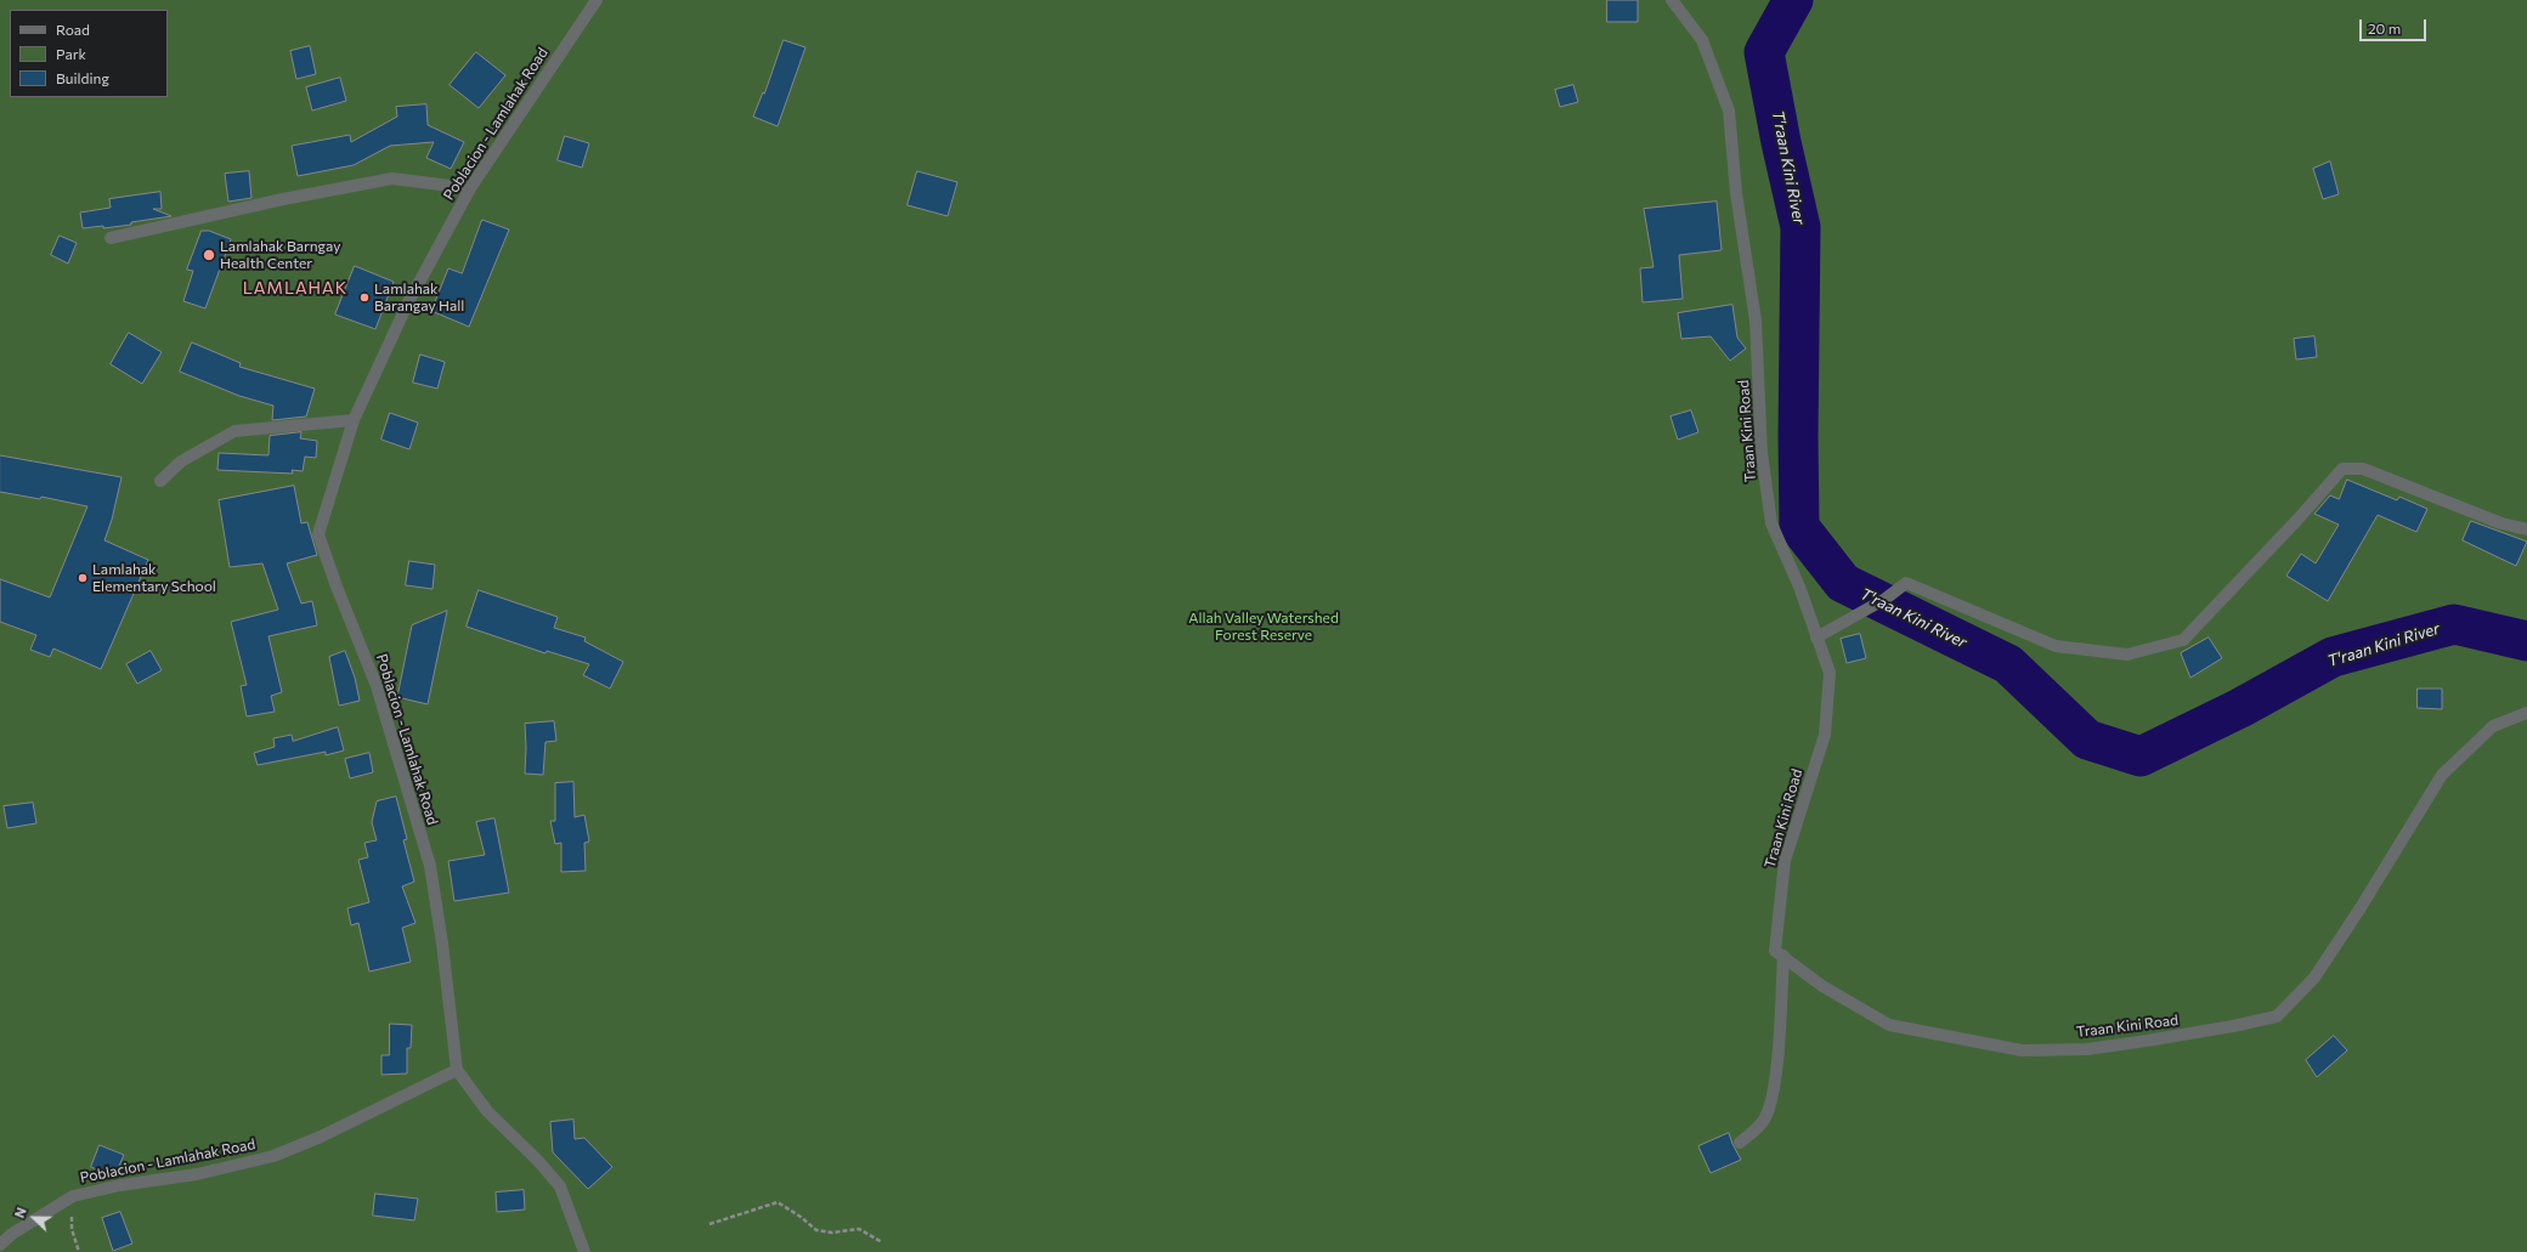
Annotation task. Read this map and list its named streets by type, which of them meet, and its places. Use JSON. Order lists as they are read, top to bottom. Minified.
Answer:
{"streets":{"street":["Poblacion - Lamlahak Road","Traan Kini Road"]},"districts":["LAMLAHAK"],"water":["T'raan Kini River"],"parks":["Allah Valley Watershed Forest Reserve"],"places":["Lamlahak Barngay Health Center","Lamlahak Barangay Hall","Lamlahak Elementary School"],"legend":["Road","Park","Building"],"scale_bar":"20 m","north":"left"}
